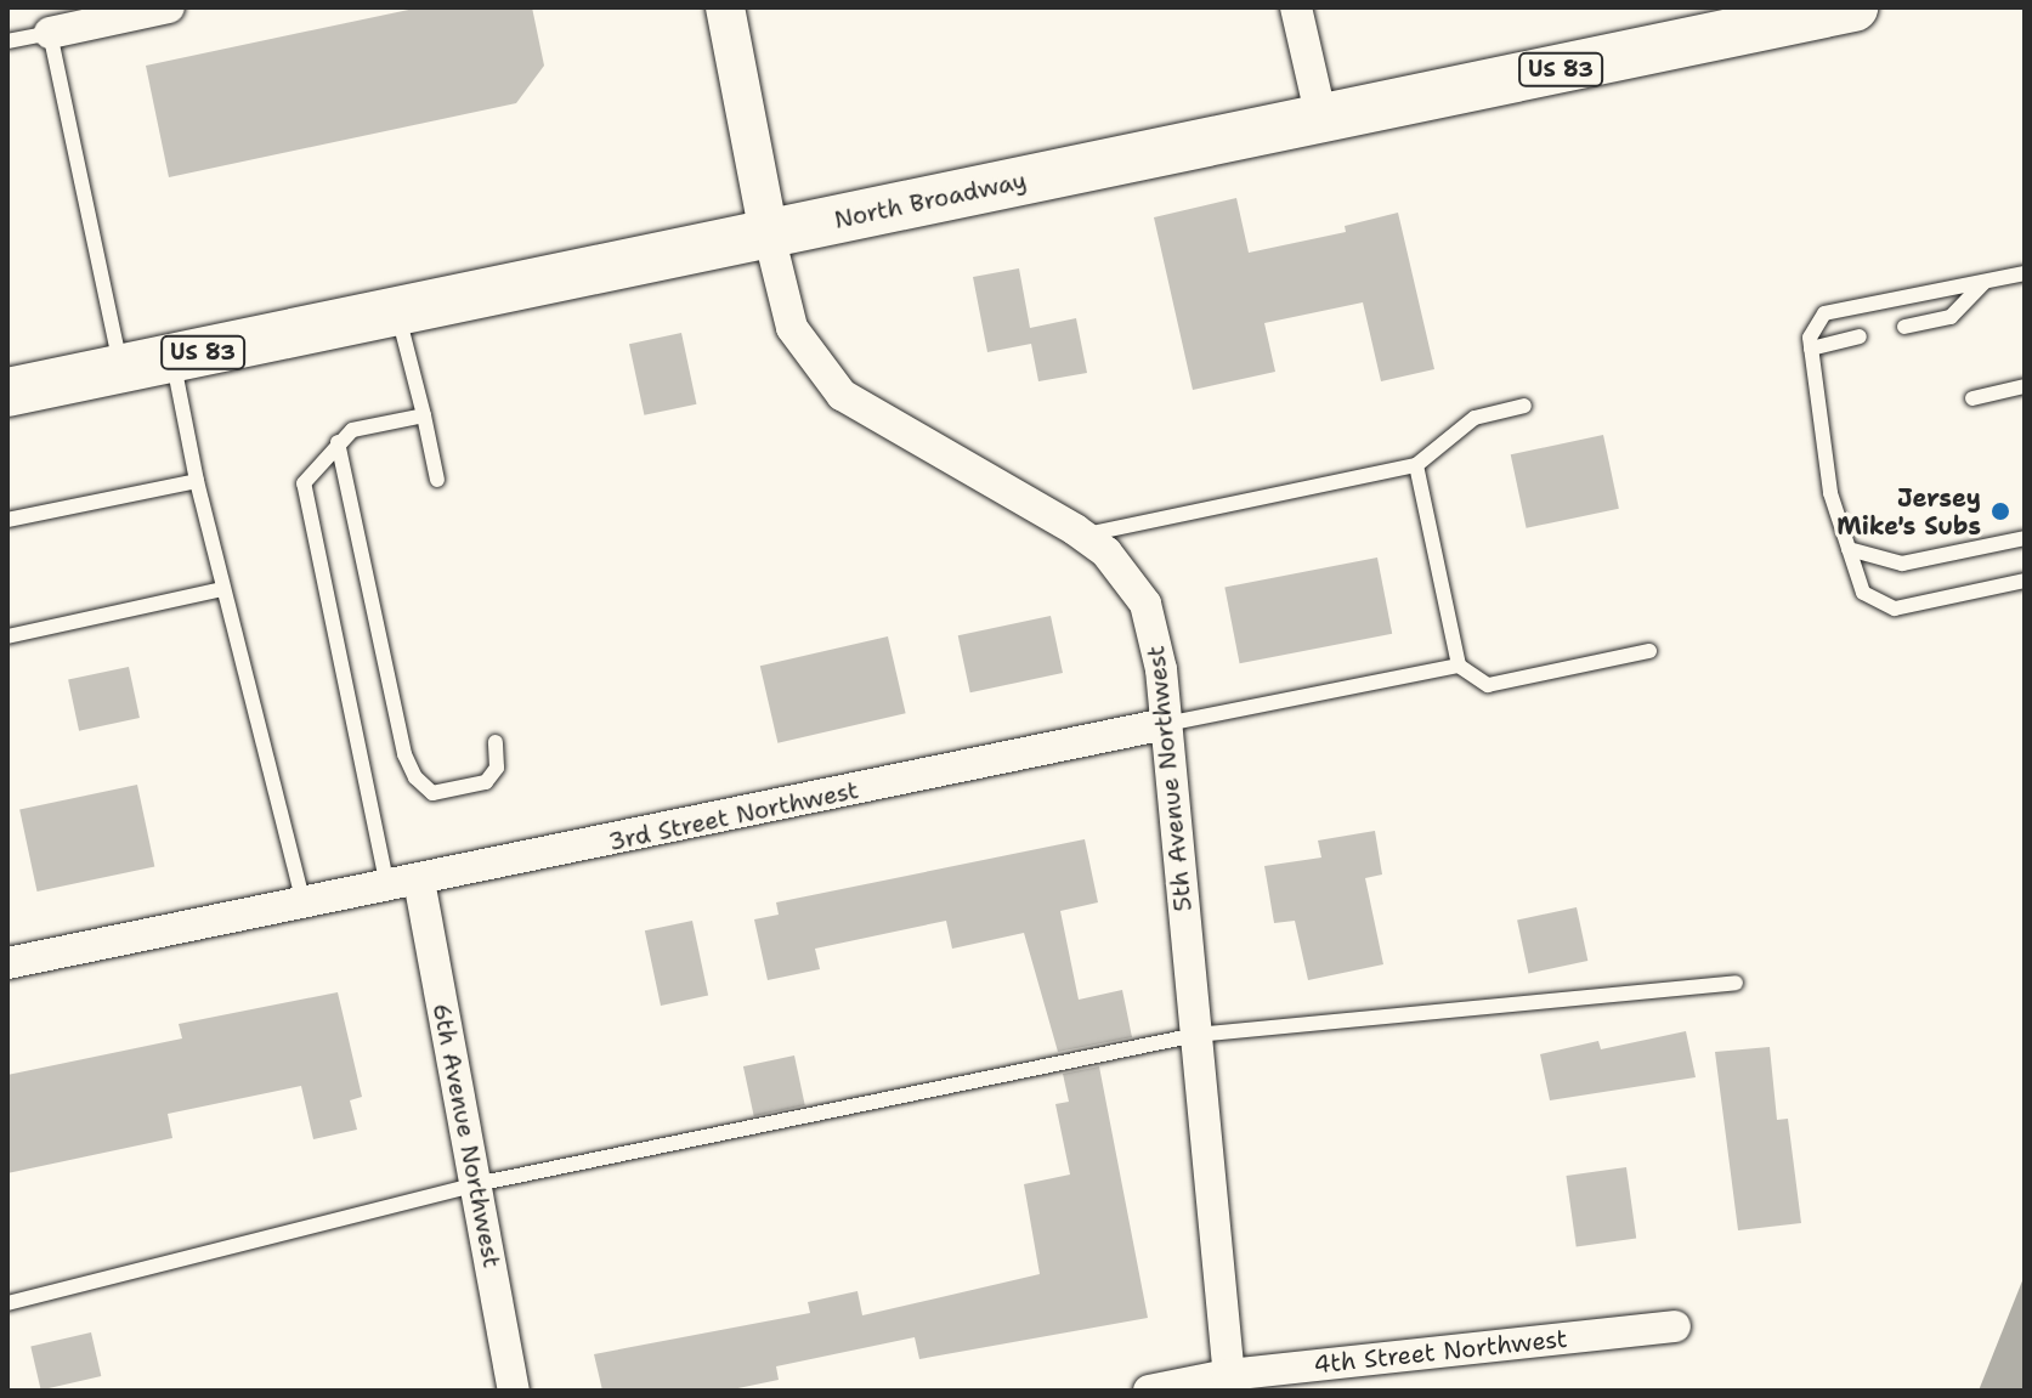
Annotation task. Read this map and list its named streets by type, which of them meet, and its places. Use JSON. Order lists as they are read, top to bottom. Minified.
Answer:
{"streets":{"main road":["US 83","North Broadway"],"street":["5th Avenue Northwest","3rd Street Northwest","6th Avenue Northwest","4th Street Northwest"]},"crossings":[["North Broadway","5th Avenue Northwest"],["5th Avenue Northwest","3rd Street Northwest"],["5th Avenue Northwest","4th Street Northwest"],["3rd Street Northwest","6th Avenue Northwest"]],"places":["Jersey Mike's Subs"]}
